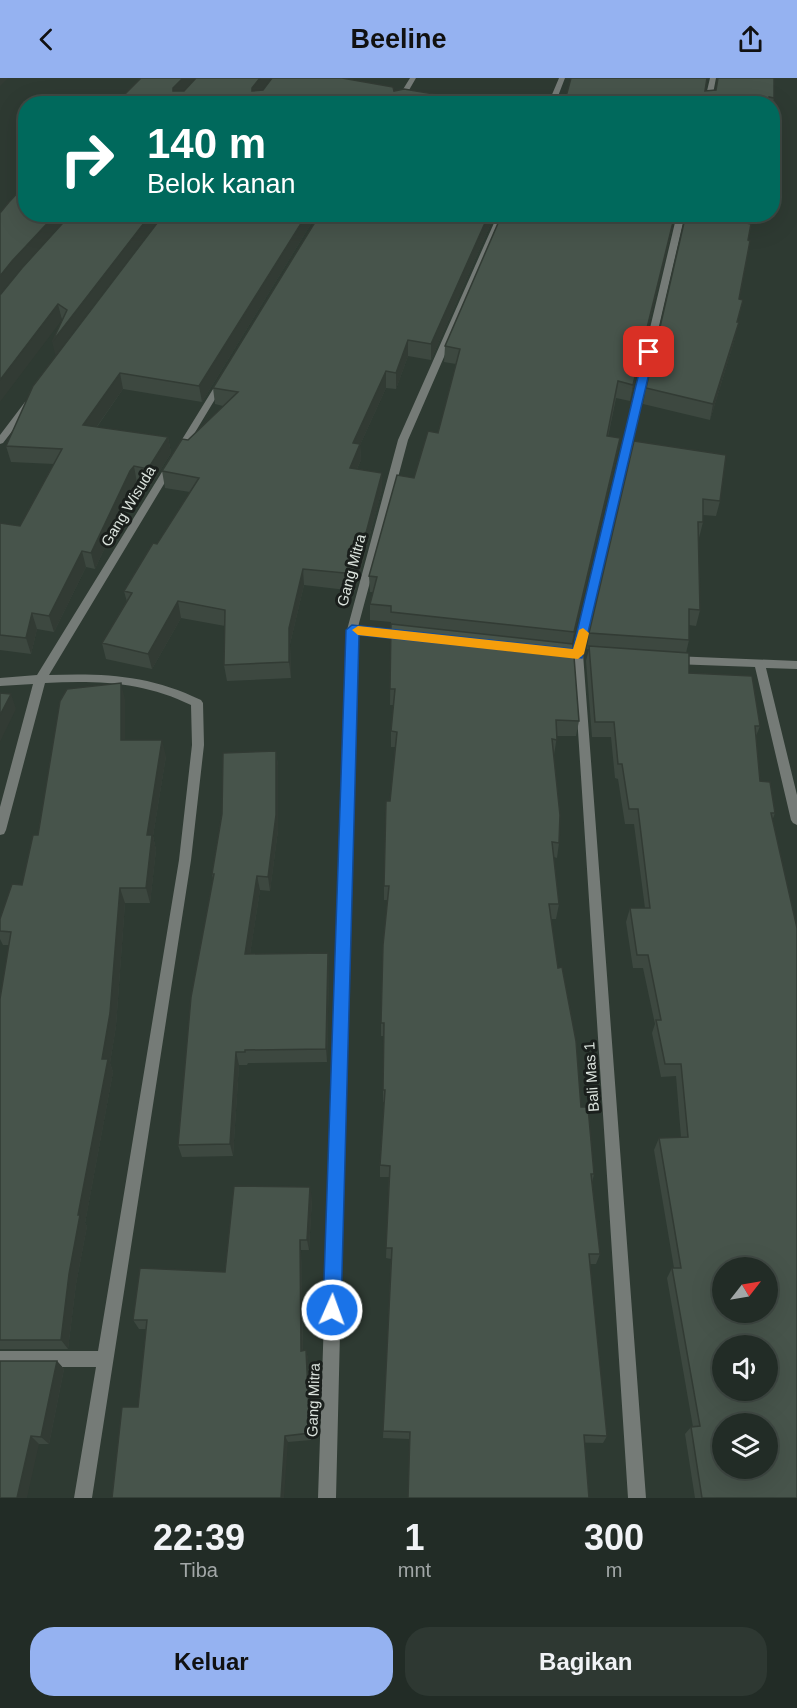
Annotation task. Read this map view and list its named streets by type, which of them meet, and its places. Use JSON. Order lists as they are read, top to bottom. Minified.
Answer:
{"streets":{"street":["Gang Wisuda","Gang Mitra","Bali Mas 1"]},"north":"top right","page":{"header":"Beeline","turn":["140 m","Belok kanan"],"eta":["22:39","Tiba","1","mnt","300","m"],"buttons":["Keluar","Bagikan"]}}
